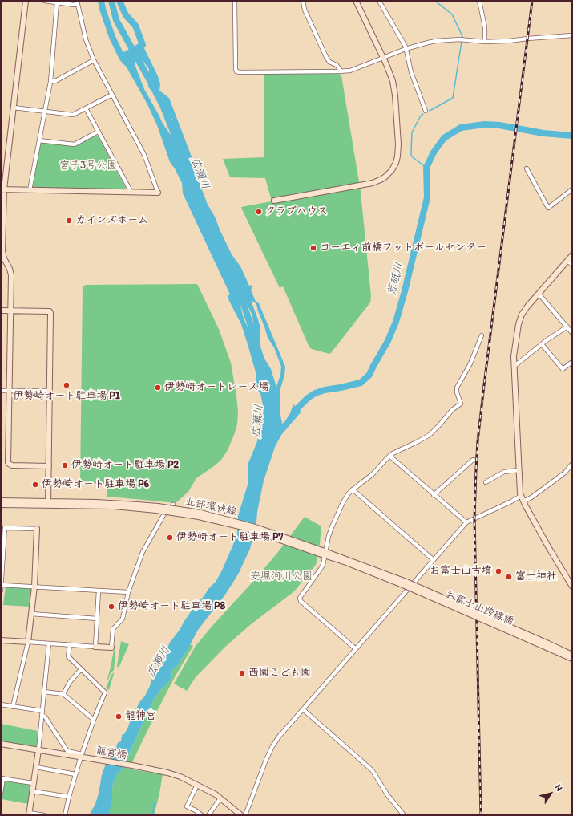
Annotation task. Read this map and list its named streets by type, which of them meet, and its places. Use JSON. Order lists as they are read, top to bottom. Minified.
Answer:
{"streets":{"street":["北部環状線","お富士山跨線橋","龍宮橋"]},"crossings":[["北部環状線","お富士山跨線橋"]],"water":["広瀬川","荒砥川"],"parks":["宮子3号公園","安堀河川公園"],"places":["クラブハウス","カインズホーム","コーエィ前橋フットボールセンター","伊勢崎オート駐車場 P1","伊勢崎オートレース場","伊勢崎オート駐車場 P2","伊勢崎オート駐車場 P6","伊勢崎オート駐車場 P7","お富士山古墳","富士神社","伊勢崎オート駐車場 P8","西園こども園","龍神宮"],"north":"top right"}
